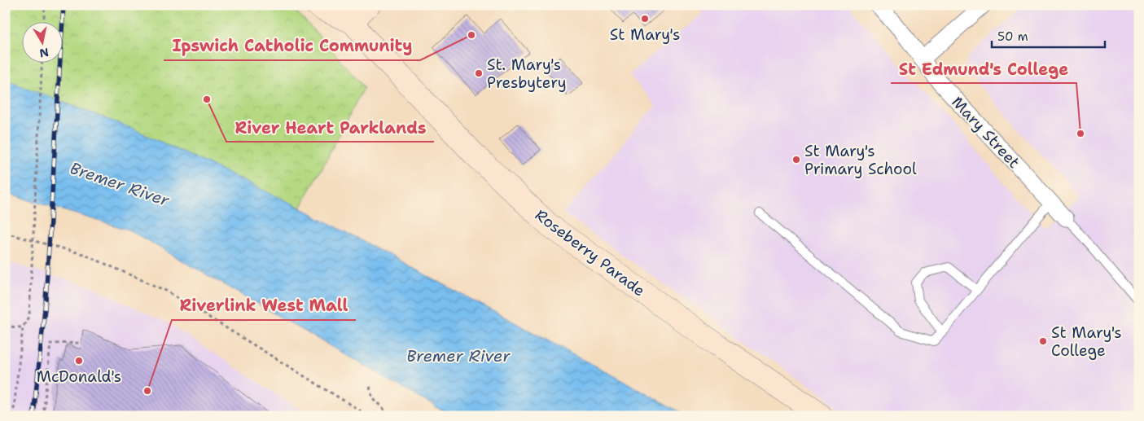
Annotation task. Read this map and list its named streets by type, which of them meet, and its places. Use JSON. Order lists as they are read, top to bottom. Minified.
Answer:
{"streets":{"street":["Mary Street","Roseberry Parade"]},"water":["Bremer River"],"places":["St Mary's","Ipswich Catholic Community","St. Mary's Presbytery","River Heart Parklands","St Edmund's College","St Mary's Primary School","St Mary's College","McDonald's","Riverlink West Mall"],"scale_bar":"50 m","north":"bottom"}
